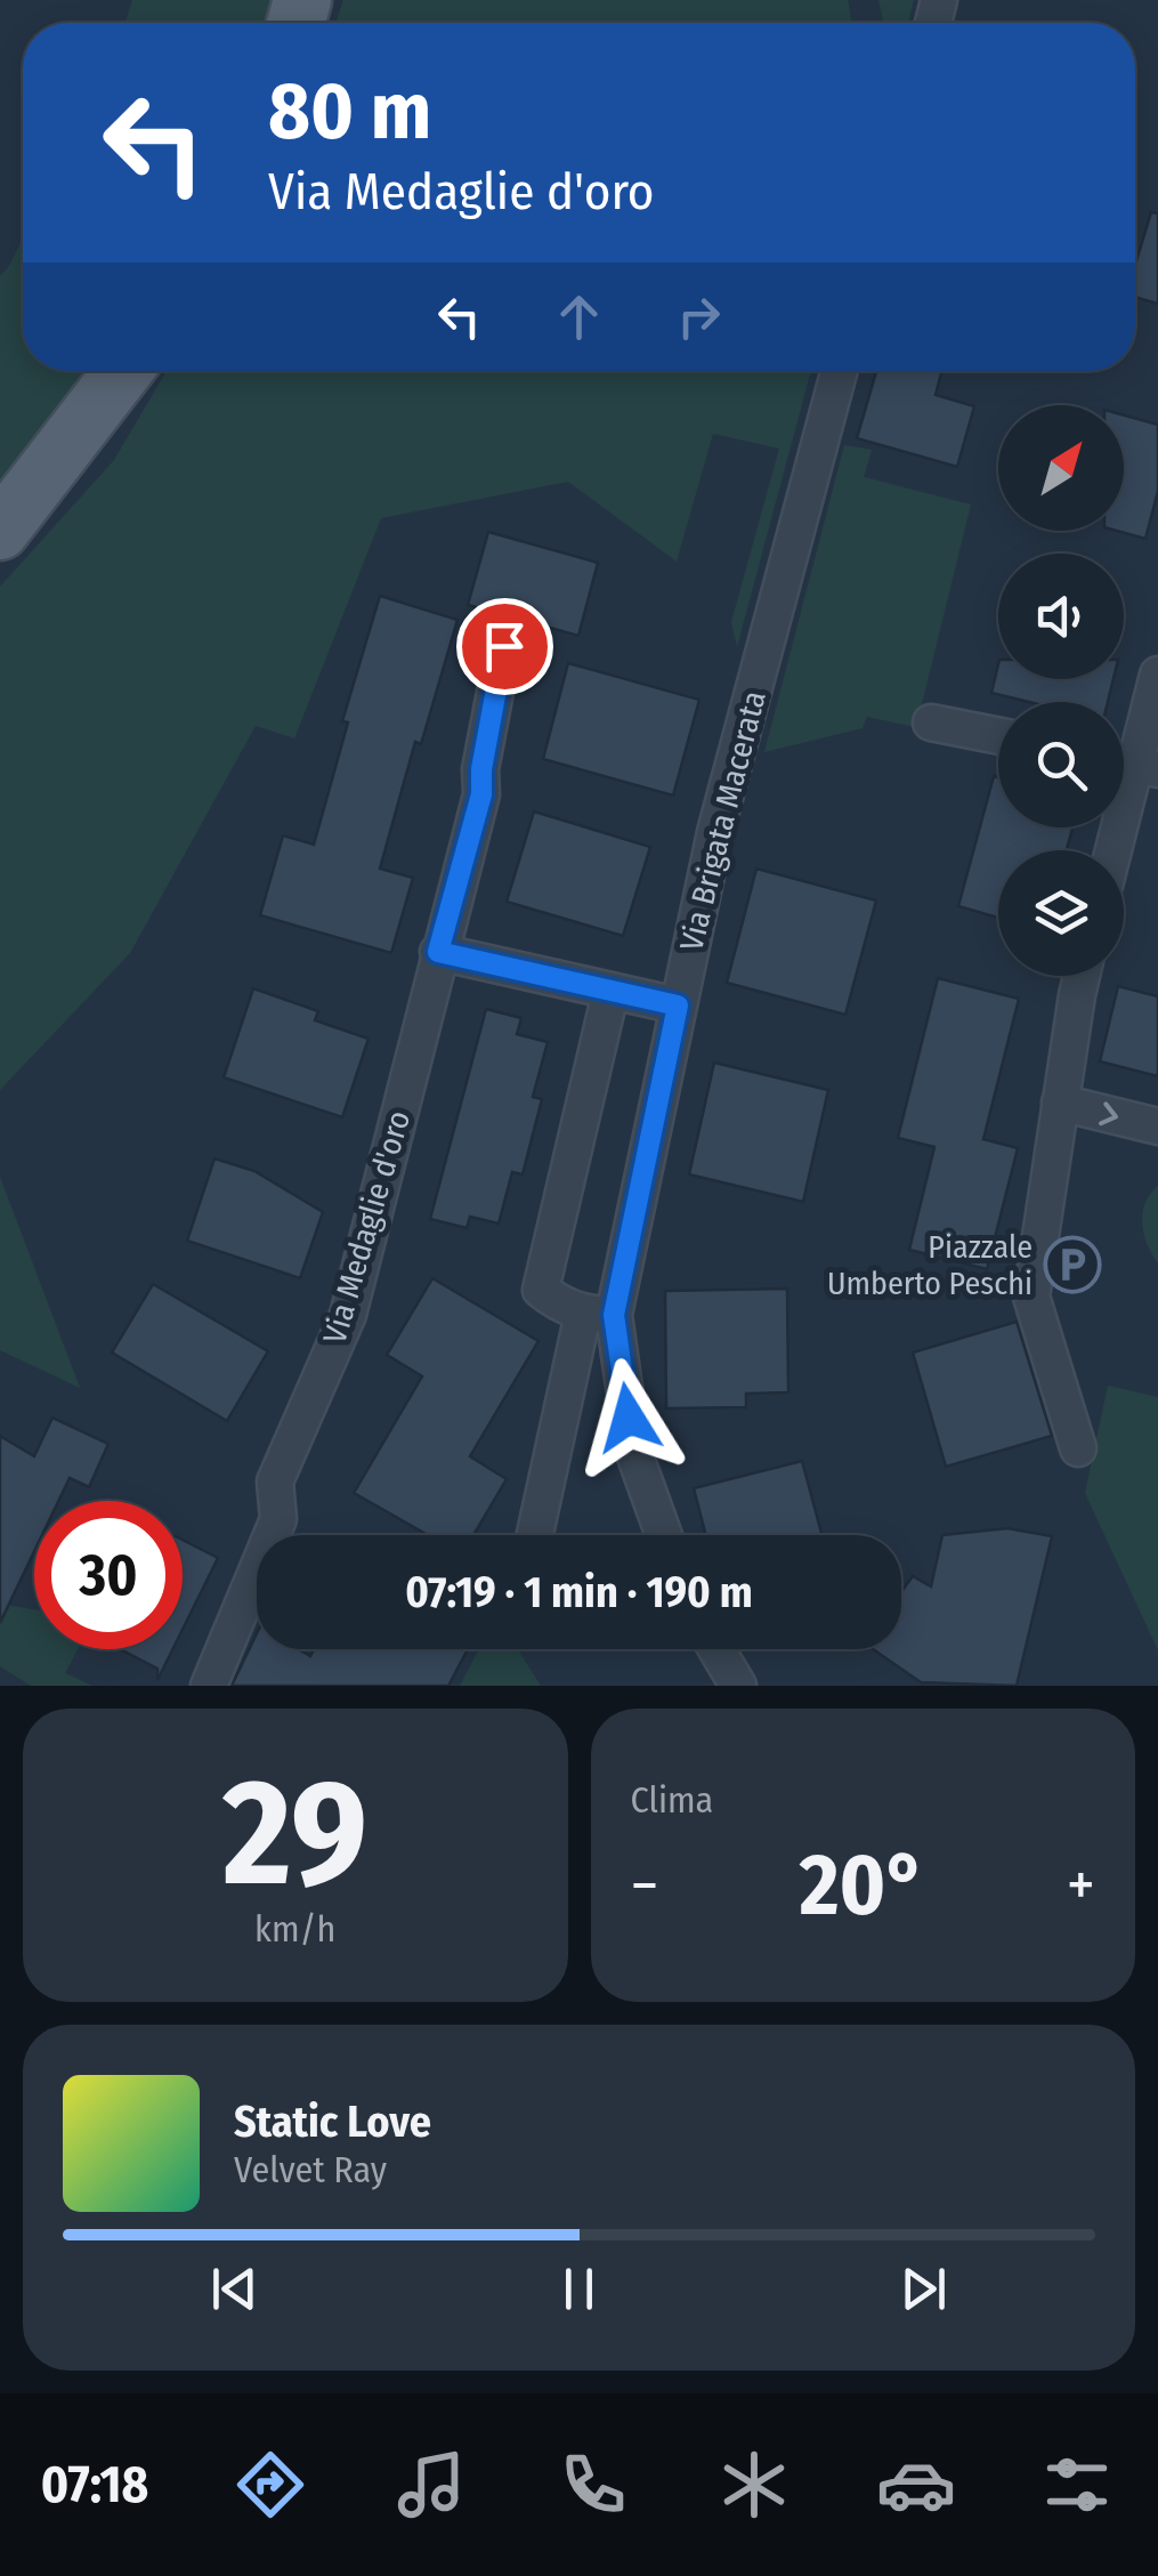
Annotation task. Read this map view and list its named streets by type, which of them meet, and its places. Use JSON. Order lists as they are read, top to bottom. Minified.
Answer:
{"streets":{"street":["Via Brigata Macerata","Via Medaglie d'oro"]},"places":{"parking":["Piazzale Umberto Peschi"]},"north":"top right","page":{"turn":["80 m","Via Medaglie d'oro"],"limit":"30","trip":"07:19 · 1 min · 190 m","tile":[["29","km/h"],"Clima"],"heat":["−","20°","+"],"song":["Static Love","Velvet Ray"],"tabs":"07:18"}}
